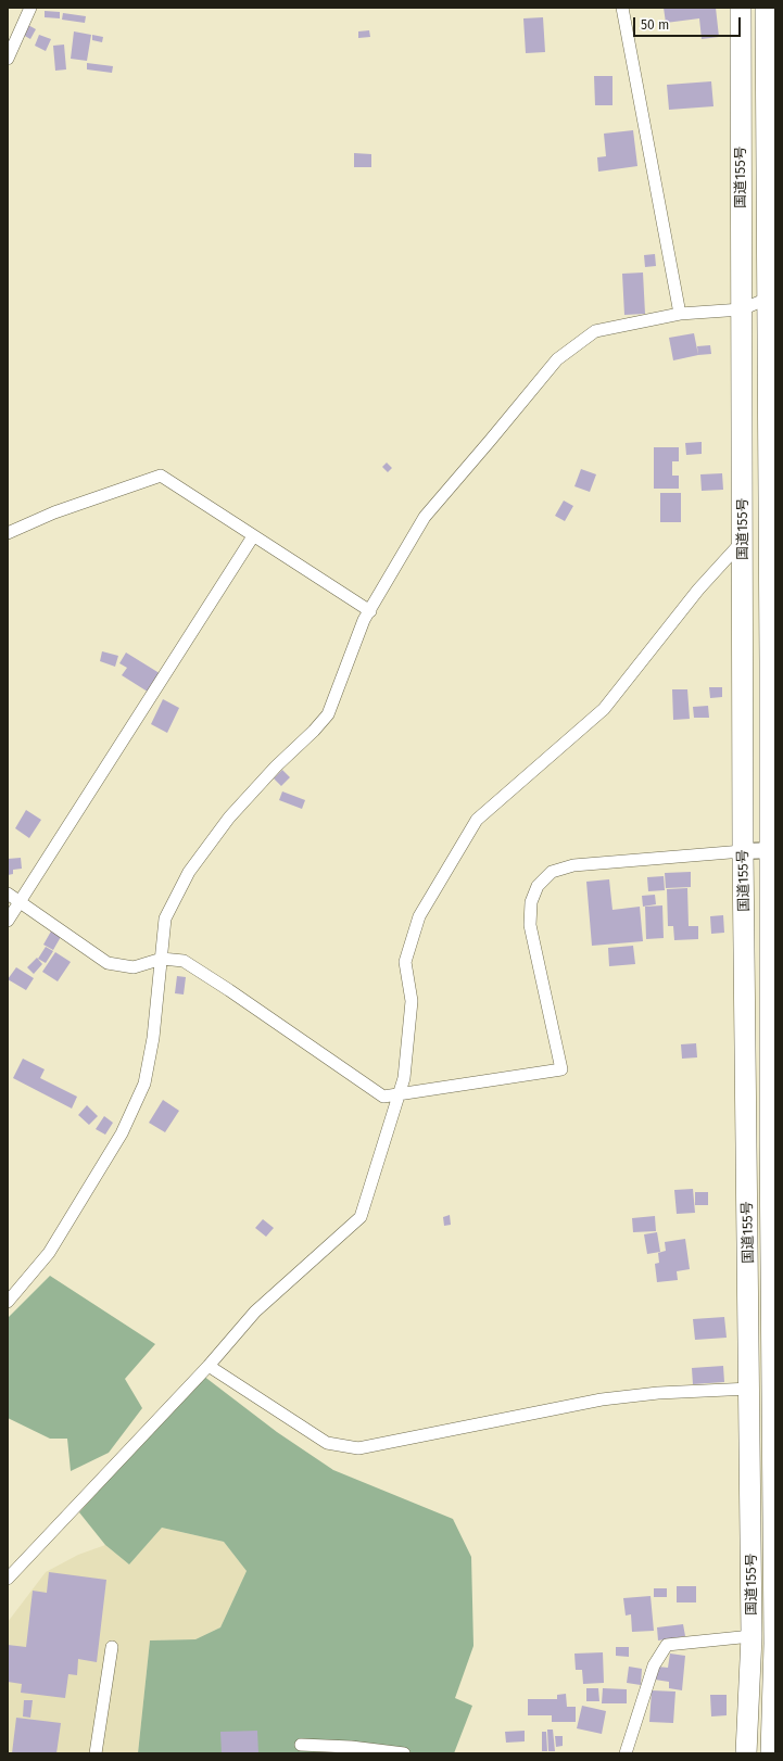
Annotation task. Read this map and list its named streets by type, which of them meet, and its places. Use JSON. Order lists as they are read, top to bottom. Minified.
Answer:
{"streets":{"highway":["国道155号"]},"scale_bar":"50 m"}
